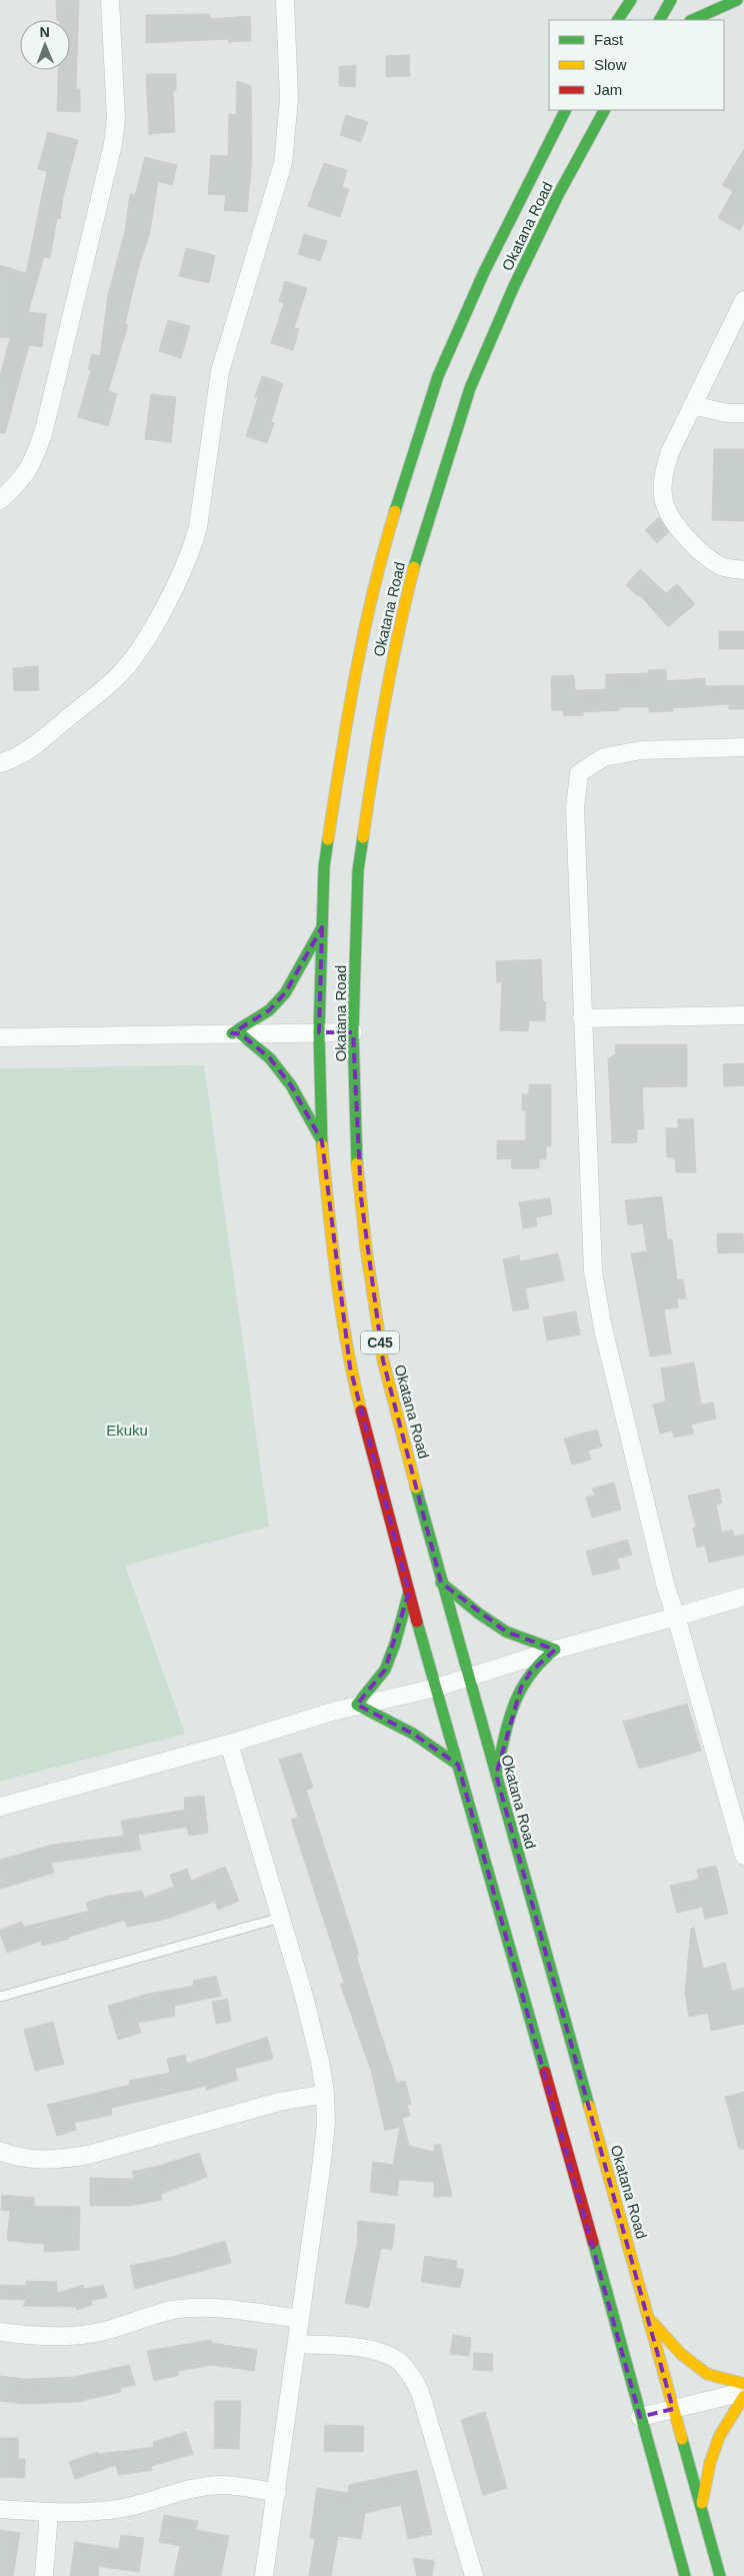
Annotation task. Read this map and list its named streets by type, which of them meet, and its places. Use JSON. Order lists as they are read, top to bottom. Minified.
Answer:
{"streets":{"main road":["Okatana Road","C45"]},"parks":["Ekuku"],"legend":["Fast","Slow","Jam"],"north":"top"}
